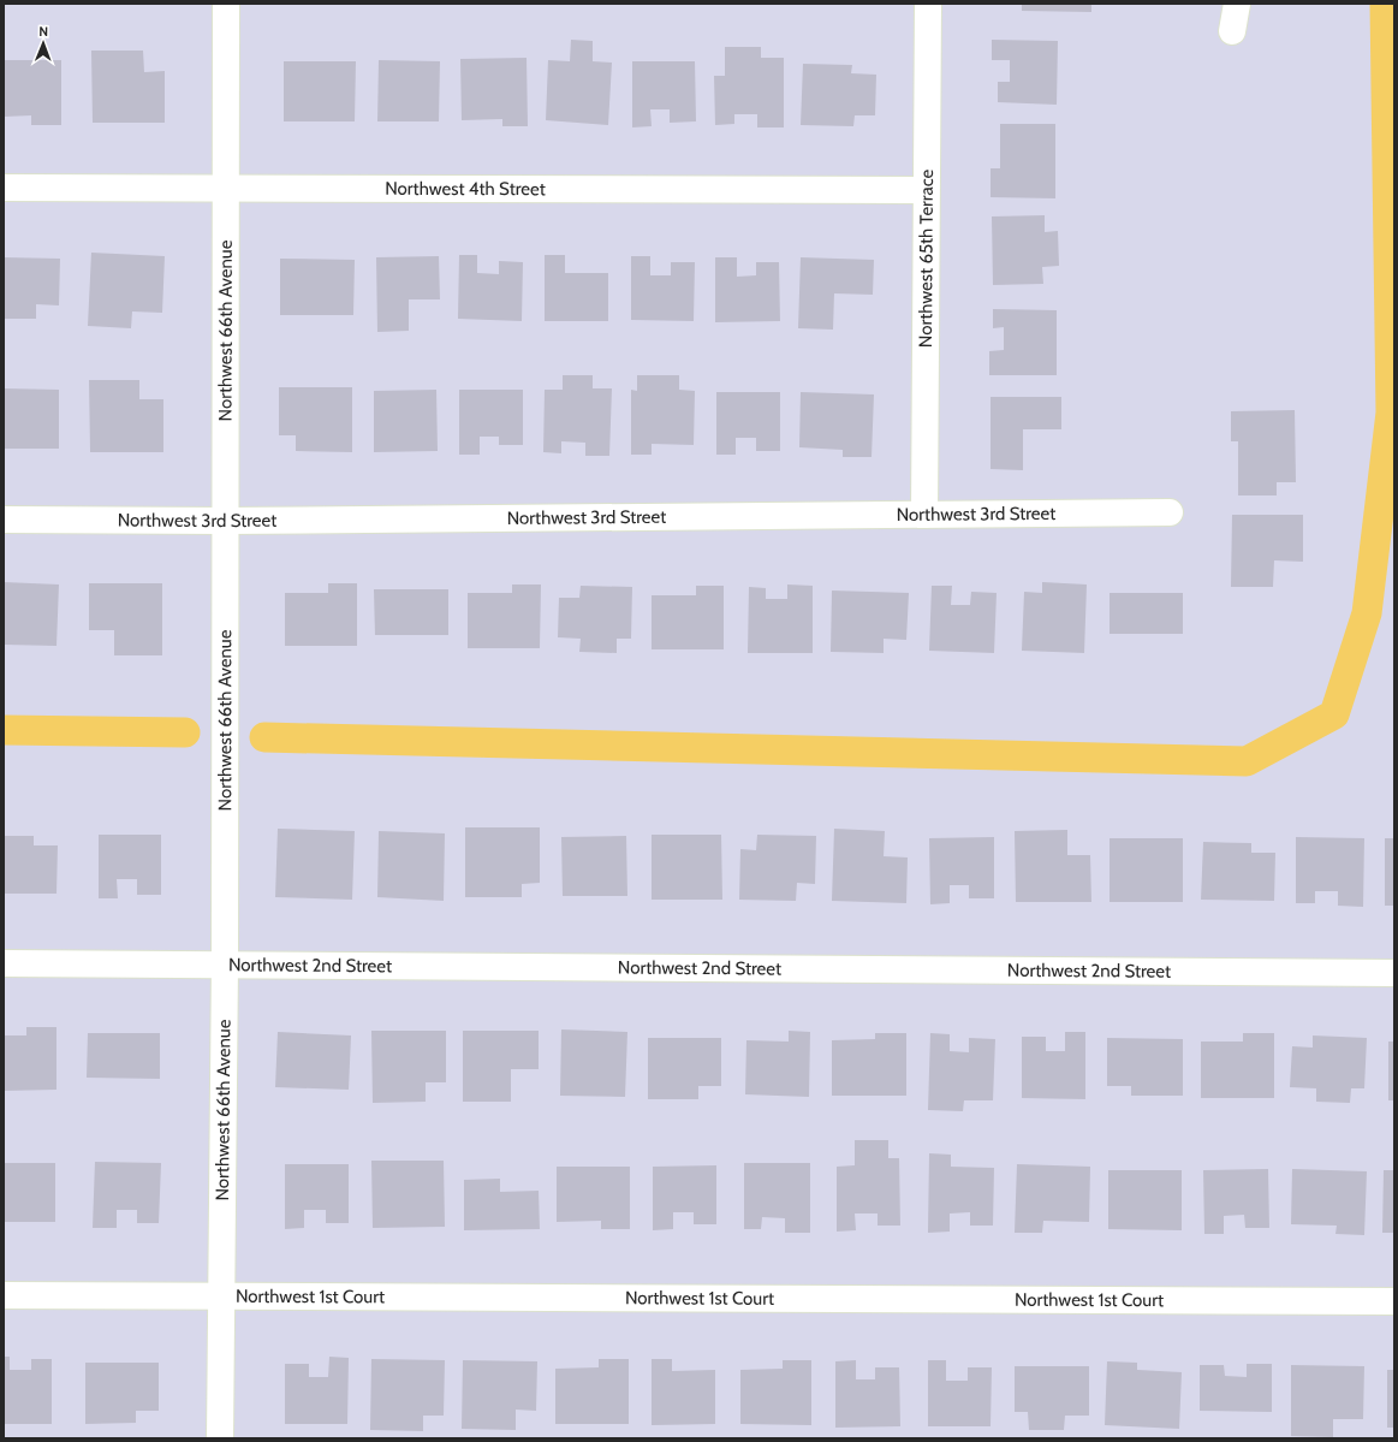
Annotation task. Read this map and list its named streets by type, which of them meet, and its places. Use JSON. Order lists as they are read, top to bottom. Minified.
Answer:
{"streets":{"street":["Northwest 4th Street","Northwest 65th Terrace","Northwest 66th Avenue","Northwest 3rd Street","Northwest 2nd Street","Northwest 1st Court"]},"crossings":[["Northwest 4th Street","Northwest 65th Terrace"],["Northwest 4th Street","Northwest 66th Avenue"],["Northwest 65th Terrace","Northwest 3rd Street"],["Northwest 66th Avenue","Northwest 3rd Street"],["Northwest 66th Avenue","Northwest 2nd Street"],["Northwest 66th Avenue","Northwest 1st Court"]],"north":"top"}
